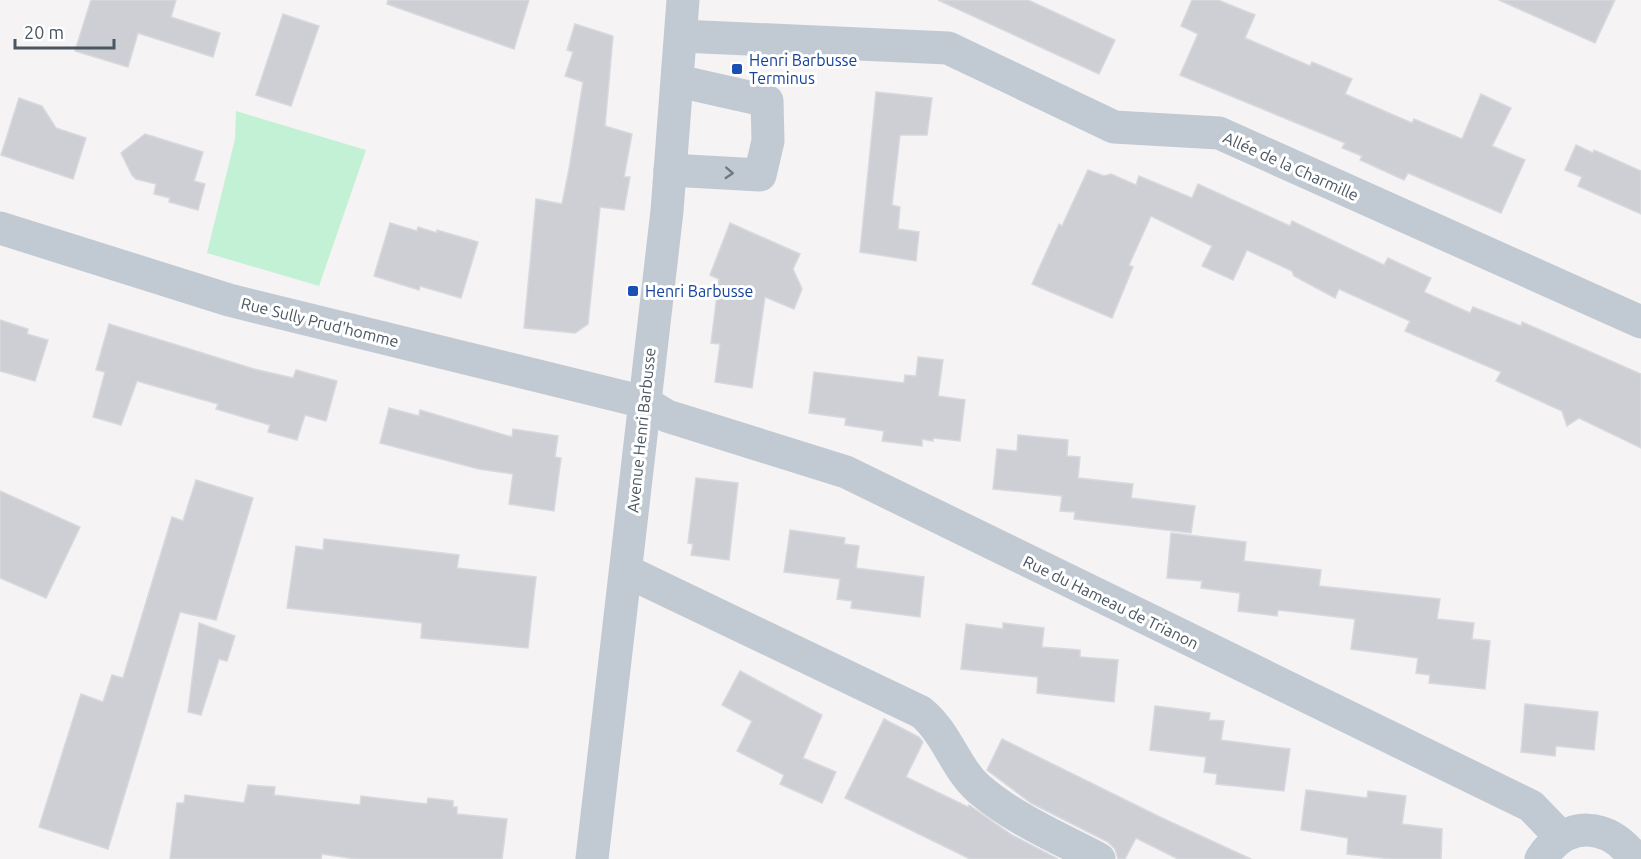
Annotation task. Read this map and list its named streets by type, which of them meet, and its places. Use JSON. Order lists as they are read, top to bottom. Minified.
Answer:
{"streets":{"street":["Allée de la Charmille","Rue Sully Prud'homme","Avenue Henri Barbusse","Rue du Hameau de Trianon"]},"crossings":[["Allée de la Charmille","Avenue Henri Barbusse"],["Rue Sully Prud'homme","Avenue Henri Barbusse"],["Rue Sully Prud'homme","Rue du Hameau de Trianon"],["Avenue Henri Barbusse","Rue du Hameau de Trianon"]],"places":{"transit":["Henri Barbusse Terminus","Henri Barbusse"]},"scale_bar":"20 m"}
